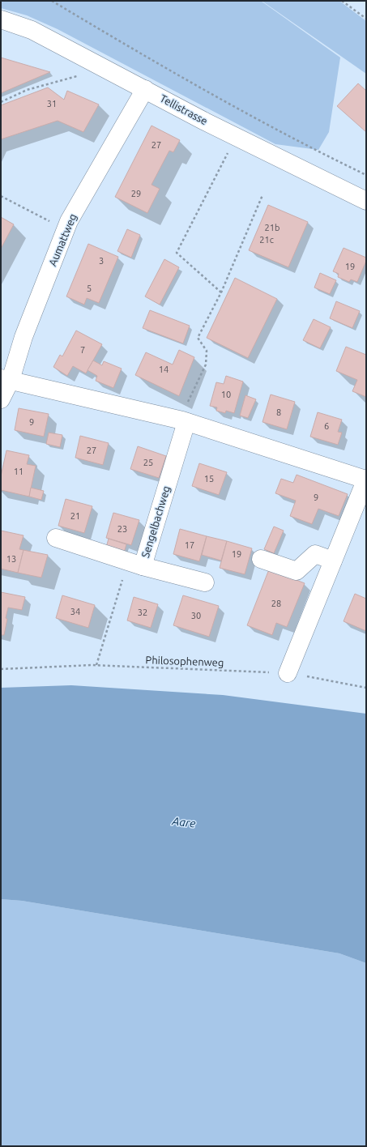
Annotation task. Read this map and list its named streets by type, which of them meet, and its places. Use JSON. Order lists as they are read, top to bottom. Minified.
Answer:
{"streets":{"street":["Tellistrasse","Aumattweg","Sengelbachweg"],"path":["Philosophenweg"]},"crossings":[["Tellistrasse","Aumattweg"],["Sengelbachweg","Philosophenweg"]],"water":["Aare"],"house_numbers":["31","27","29","21b","21c","3","19","5","7","14","10","8","9","6","27","25","11","15","9","21","23","17","19","13","28","34","32","30"]}
